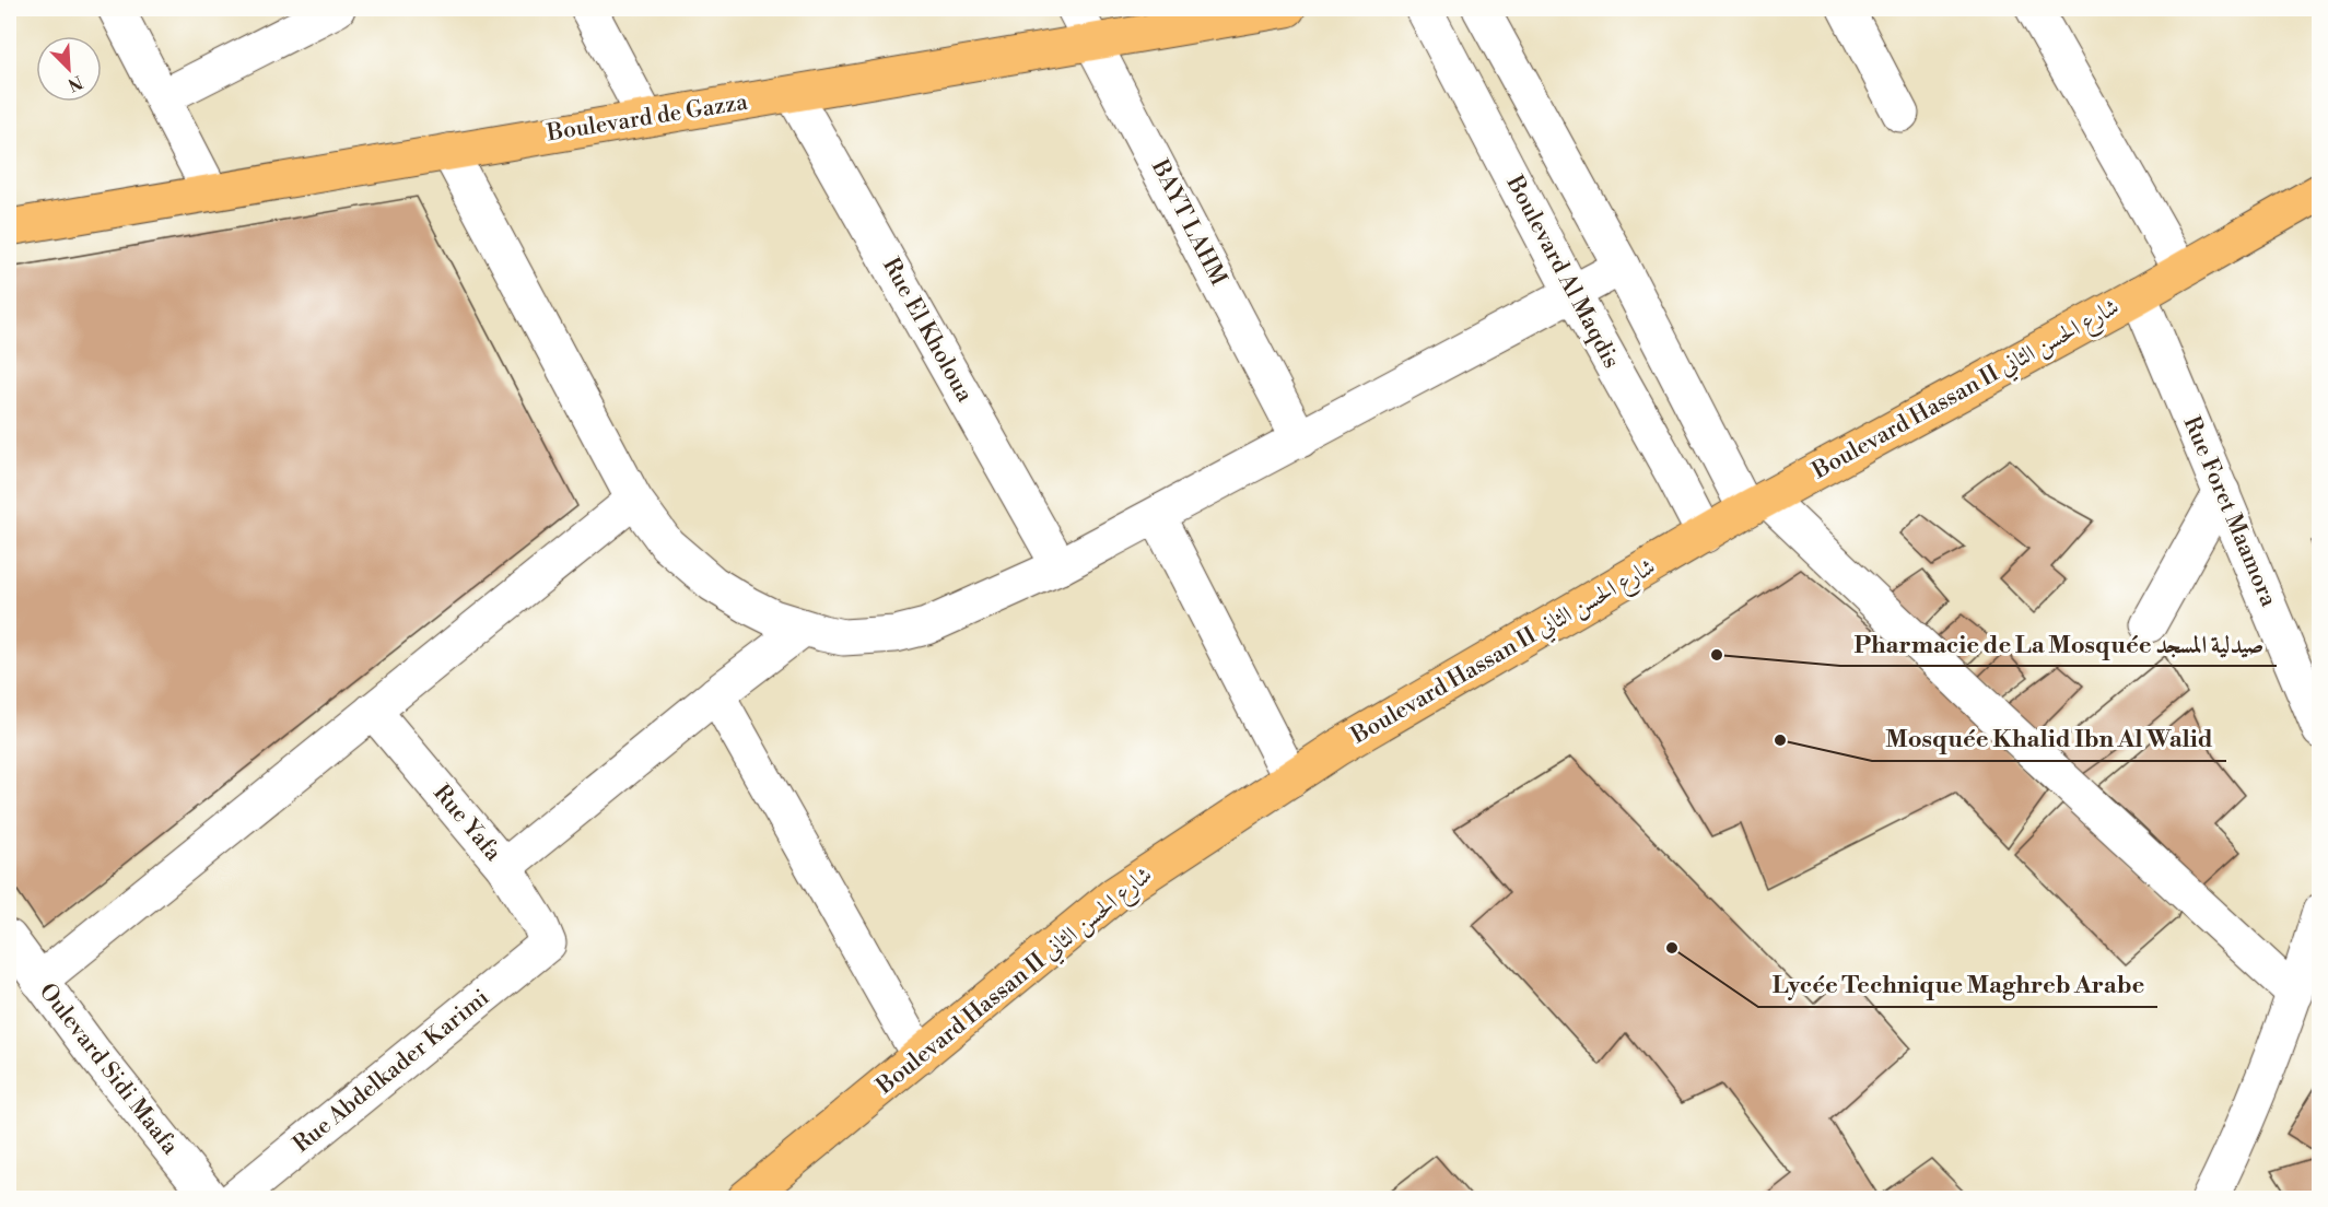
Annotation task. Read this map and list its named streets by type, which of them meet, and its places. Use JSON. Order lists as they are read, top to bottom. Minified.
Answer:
{"streets":{"main road":["Boulevard de Gazza","Boulevard Hassan II شارع الحسن الثاني"],"street":["BAYT LAHM","Boulevard Al Maqdis","Rue El Kholoua","Rue Foret Maamora","Rue Yafa","Oulevard Sidi Maafa","Rue Abdelkader Karimi"]},"crossings":[["Boulevard de Gazza","BAYT LAHM"],["Boulevard de Gazza","Rue El Kholoua"],["Boulevard Al Maqdis","Boulevard Hassan II شارع الحسن الثاني"],["Boulevard Hassan II شارع الحسن الثاني","Rue Foret Maamora"],["Rue Yafa","Rue Abdelkader Karimi"]],"places":["Pharmacie de La Mosquée صيدلية المسجد","Mosquée Khalid Ibn Al Walid","Lycée Technique Maghreb Arabe"],"north":"bottom right"}
